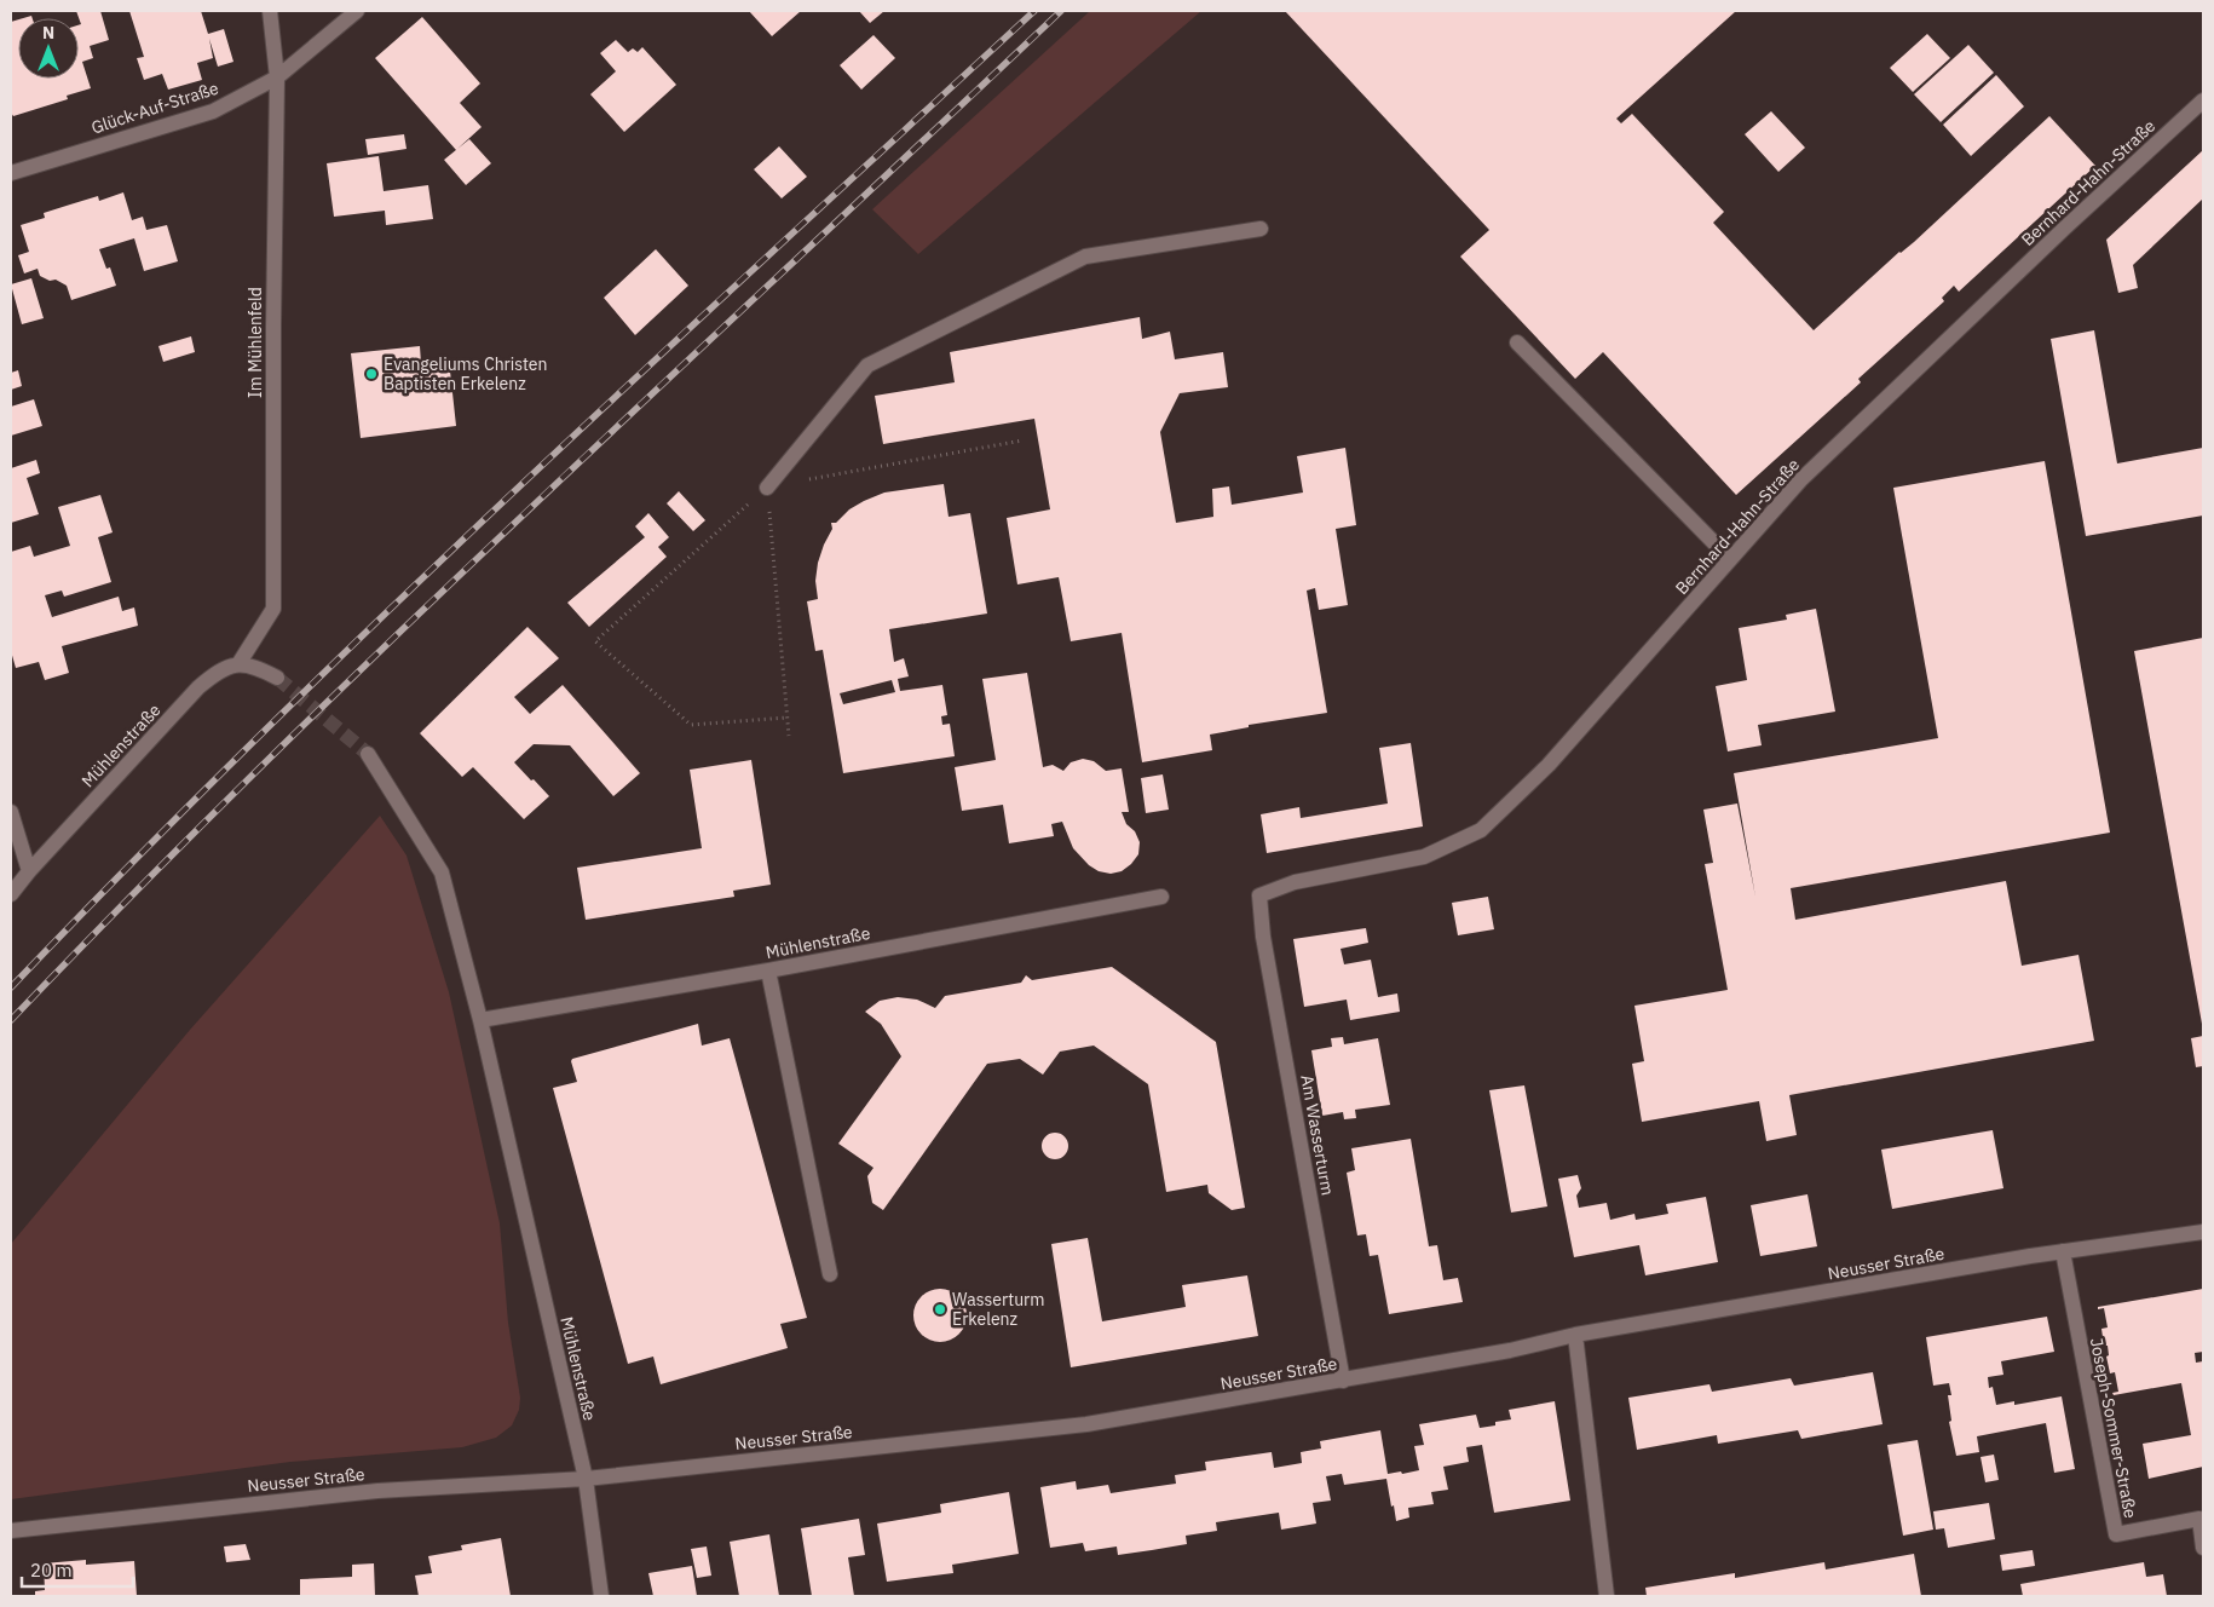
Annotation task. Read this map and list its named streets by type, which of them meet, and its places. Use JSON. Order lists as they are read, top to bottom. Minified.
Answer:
{"streets":{"street":["Glück-Auf-Straße","Bernhard-Hahn-Straße","Im Mühlenfeld","Mühlenstraße","Am Wasserturm","Neusser Straße","Joseph-Sommer-Straße"]},"crossings":[["Glück-Auf-Straße","Im Mühlenfeld"],["Bernhard-Hahn-Straße","Am Wasserturm"],["Im Mühlenfeld","Mühlenstraße"],["Mühlenstraße","Neusser Straße"],["Am Wasserturm","Neusser Straße"],["Neusser Straße","Joseph-Sommer-Straße"]],"places":["Evangeliums Christen Baptisten Erkelenz","Wasserturm Erkelenz"],"scale_bar":"20 m","north":"top"}
